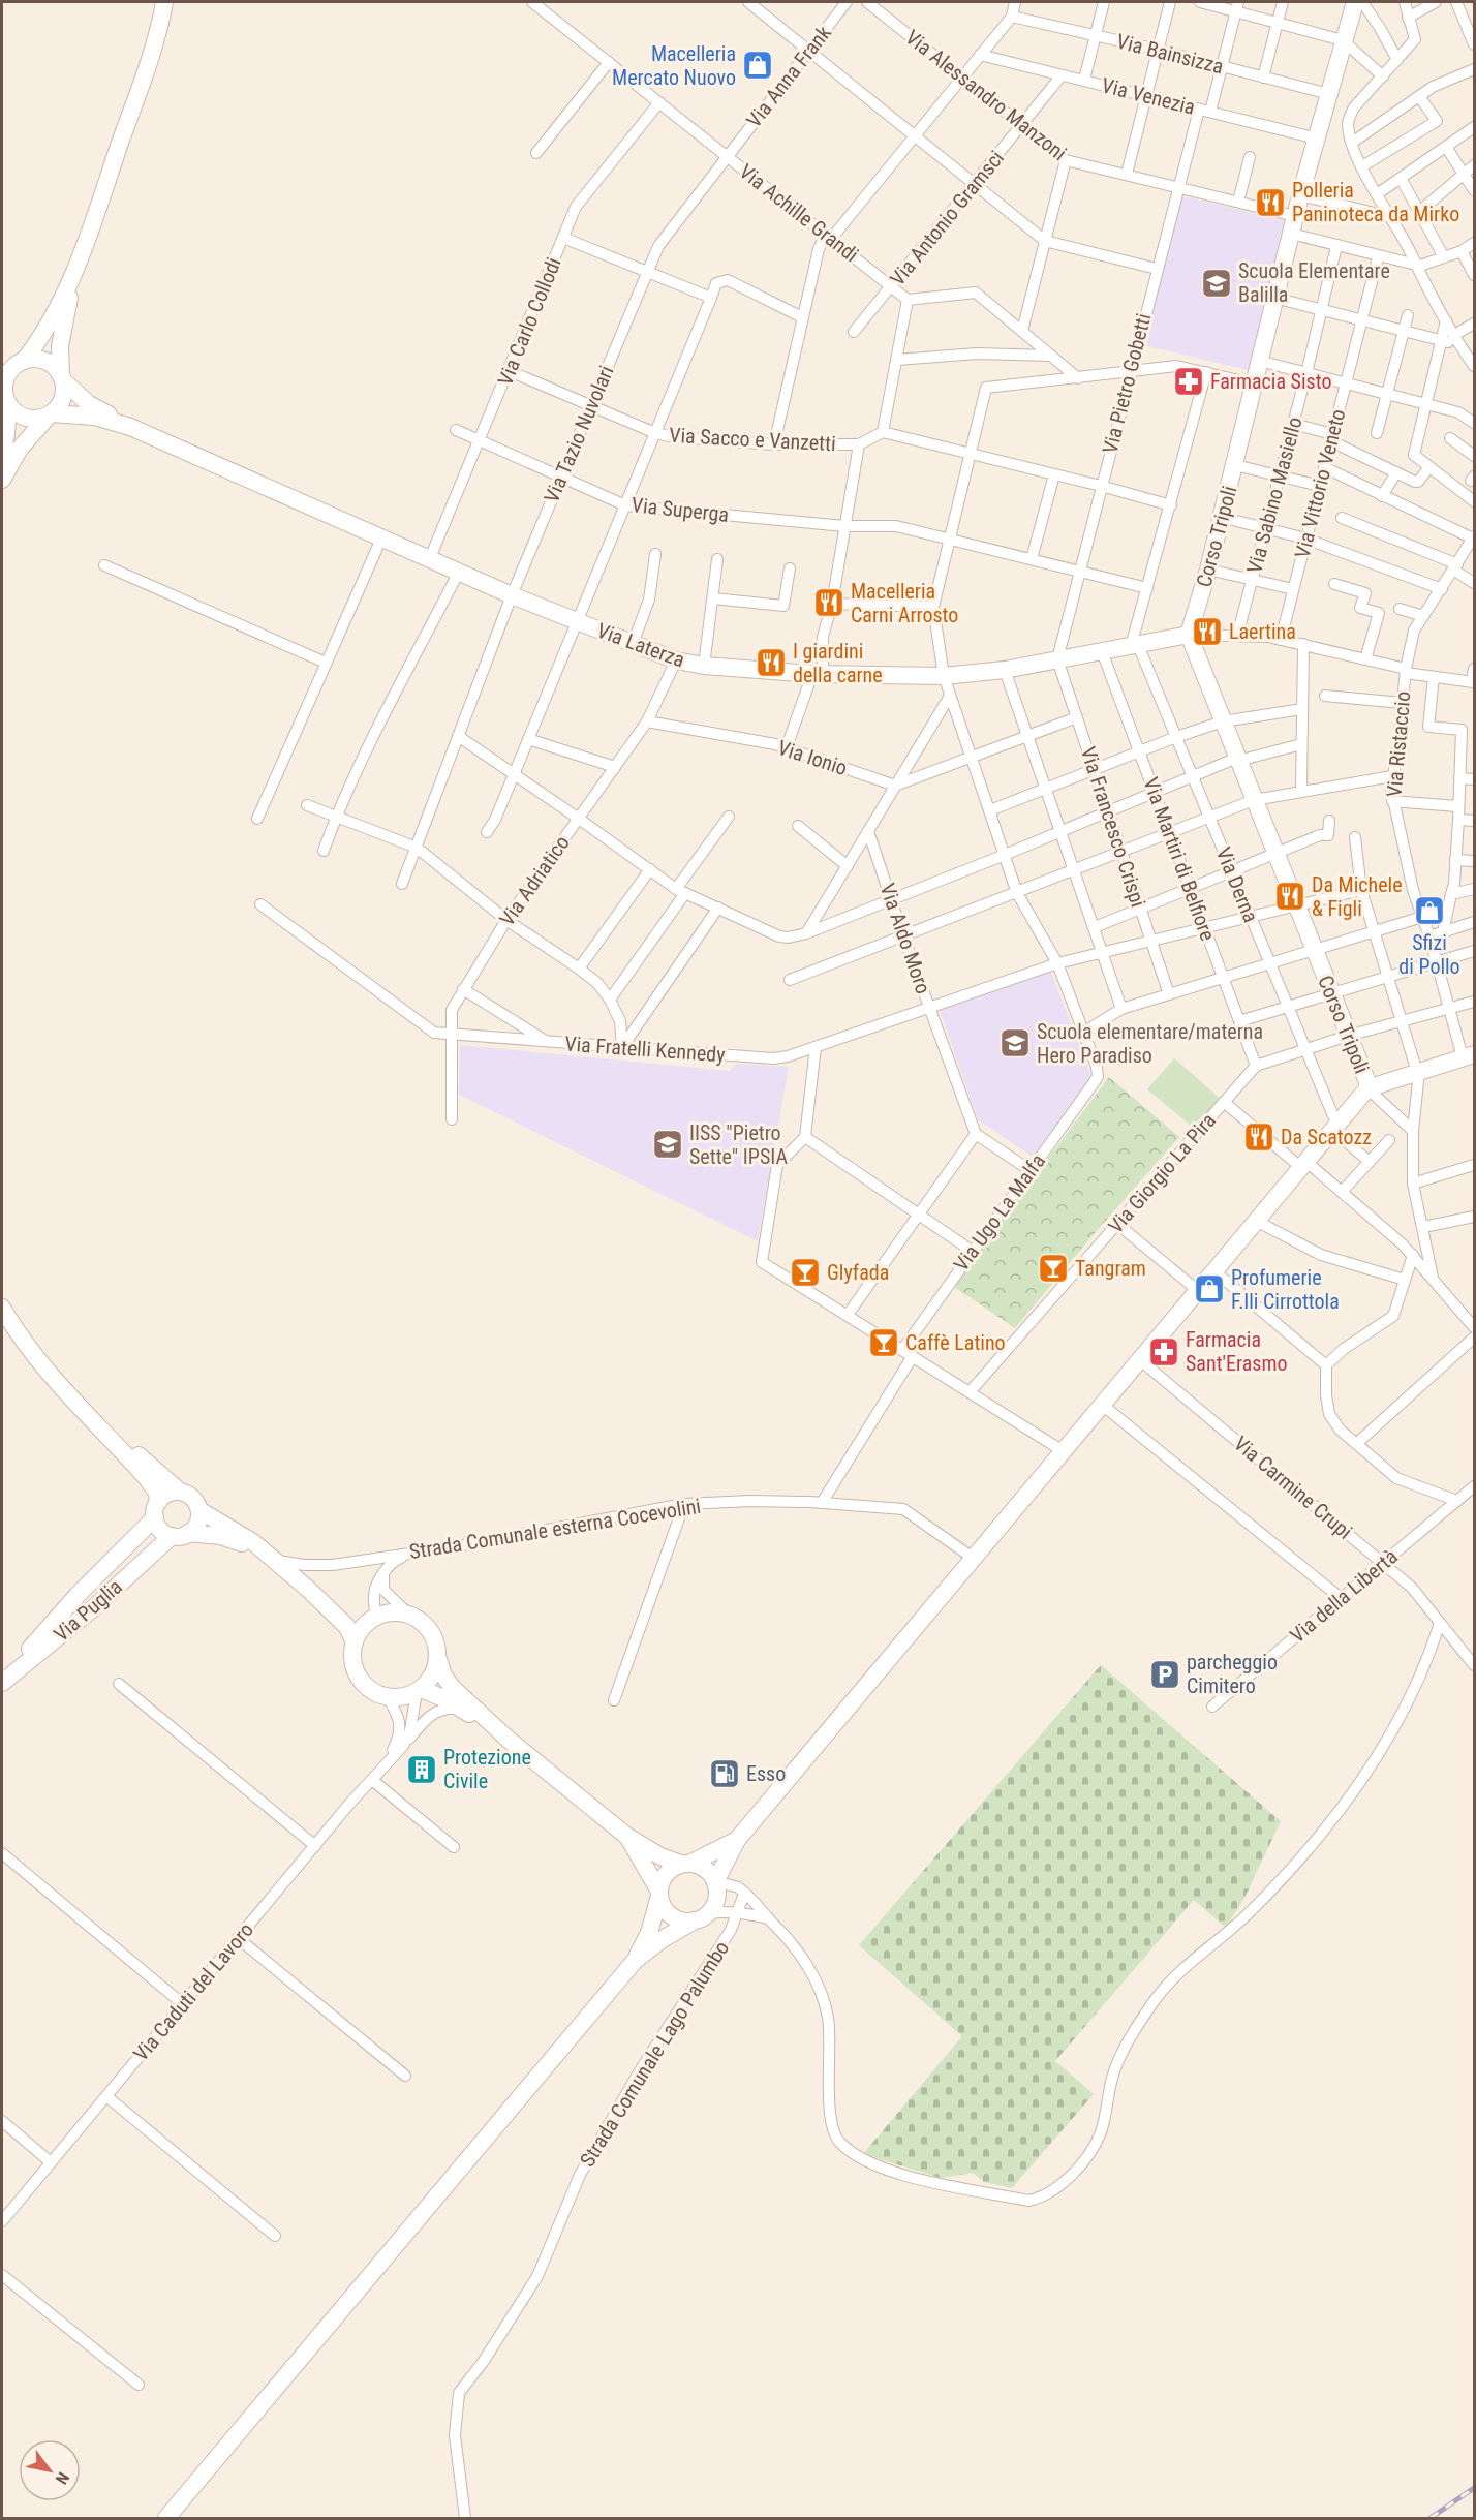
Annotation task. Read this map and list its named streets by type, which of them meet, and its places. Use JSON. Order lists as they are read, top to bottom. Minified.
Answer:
{"streets":{"main road":["Corso Tripoli","Via Laterza","Via Puglia"],"street":["Via Bainsizza","Via Anna Frank","Via Alessandro Manzoni","Via Venezia","Via Achille Grandi","Via Antonio Gramsci","Via Carlo Collodi","Via Pietro Gobetti","Via Tazio Nuvolari","Via Sacco e Vanzetti","Via Vittorio Veneto","Via Sabino Masiello","Via Superga","Via Ristaccio","Via Ionio","Via Francesco Crispi","Via Martiri di Belfiore","Via Adriatico","Via Derna","Via Aldo Moro","Via Fratelli Kennedy","Via Giorgio La Pira","Via Ugo La Malfa","Via Carmine Crupi","Strada Comunale esterna Cocevolini","Via della Libertà","Via Caduti del Lavoro","Strada Comunale Lago Palumbo"]},"crossings":[["Via Bainsizza","Corso Tripoli"],["Via Anna Frank","Via Achille Grandi"],["Via Anna Frank","Via Tazio Nuvolari"],["Via Alessandro Manzoni","Via Antonio Gramsci"],["Via Alessandro Manzoni","Via Pietro Gobetti"],["Via Alessandro Manzoni","Corso Tripoli"],["Via Venezia","Via Antonio Gramsci"],["Via Venezia","Via Pietro Gobetti"],["Via Venezia","Corso Tripoli"],["Via Achille Grandi","Via Antonio Gramsci"],["Via Achille Grandi","Via Carlo Collodi"],["Via Carlo Collodi","Via Sacco e Vanzetti"],["Via Carlo Collodi","Via Superga"],["Via Carlo Collodi","Via Laterza"],["Via Pietro Gobetti","Via Superga"],["Via Pietro Gobetti","Via Laterza"],["Via Pietro Gobetti","Via Francesco Crispi"],["Via Tazio Nuvolari","Via Sacco e Vanzetti"],["Via Tazio Nuvolari","Via Superga"],["Via Tazio Nuvolari","Via Laterza"],["Corso Tripoli","Via Laterza"],["Corso Tripoli","Via Fratelli Kennedy"],["Via Laterza","Via Francesco Crispi"],["Via Laterza","Via Martiri di Belfiore"],["Via Laterza","Via Adriatico"],["Via Laterza","Via Derna"],["Via Ionio","Via Adriatico"],["Via Francesco Crispi","Via Fratelli Kennedy"],["Via Martiri di Belfiore","Via Fratelli Kennedy"],["Via Martiri di Belfiore","Via Giorgio La Pira"],["Via Adriatico","Via Fratelli Kennedy"],["Via Derna","Via Fratelli Kennedy"],["Via Aldo Moro","Via Fratelli Kennedy"],["Via Carmine Crupi","Via della Libertà"]],"places":{"shop":["Macelleria Mercato Nuovo","Sfizi di Pollo","Profumerie F.lli Cirrottola"],"restaurant":["Polleria Paninoteca da Mirko","Macelleria Carni Arrosto","Laertina","I giardini della carne","Da Michele & Figli","Da Scatozz"],"school or university":["Scuola Elementare Balilla","Scuola elementare/materna Hero Paradiso","IISS \"Pietro Sette\" IPSIA"],"pharmacy":["Farmacia Sisto","Farmacia Sant'Erasmo"],"bar":["Tangram","Glyfada","Caffè Latino"],"parking":["parcheggio Cimitero"],"building":["Protezione Civile"],"fuel station":["Esso"]},"north":"bottom right"}
